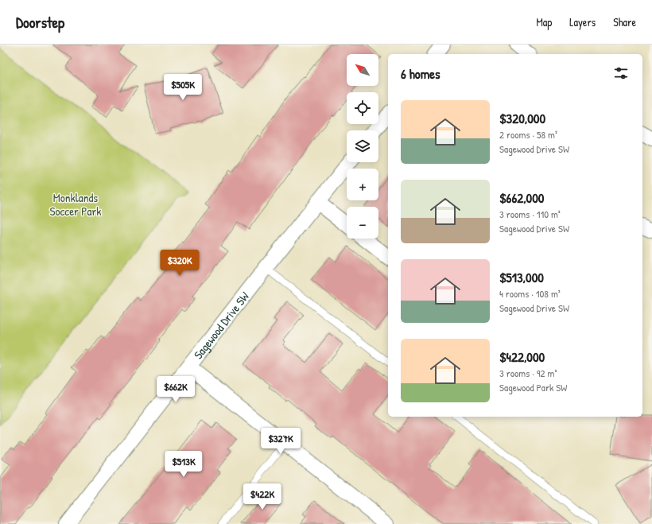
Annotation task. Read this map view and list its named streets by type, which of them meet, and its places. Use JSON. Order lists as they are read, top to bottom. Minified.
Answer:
{"streets":{"street":["Sagewood Drive SW"]},"parks":["Monklands Soccer Park"],"north":"top left","page":{"header":"Doorstep","nav":["Map","Layers","Share"],"map_buttons":["+","−"],"heading":"6 homes","price":["$505K","$320K","$662K","$327K","$513K","$422K"],"list":[{"name":"$320,000","note":"2 rooms · 58 m² · Sagewood Drive SW"},{"name":"$662,000","note":"3 rooms · 110 m² · Sagewood Drive SW"},{"name":"$513,000","note":"4 rooms · 108 m² · Sagewood Drive SW"},{"name":"$422,000","note":"3 rooms · 92 m² · Sagewood Park SW"}]}}
